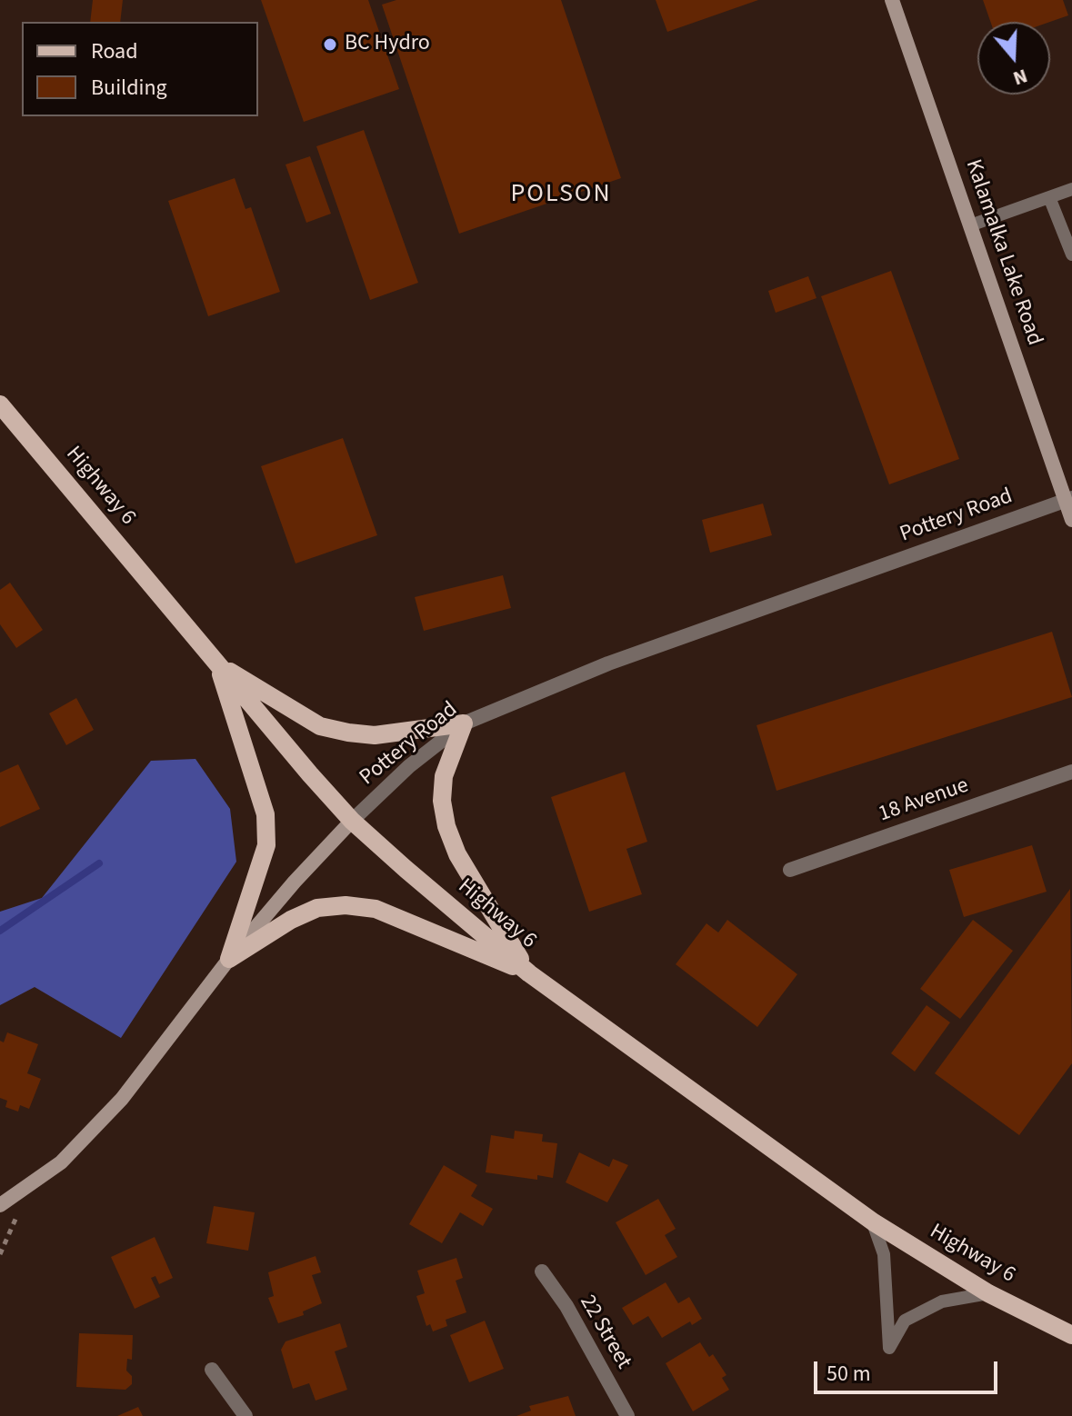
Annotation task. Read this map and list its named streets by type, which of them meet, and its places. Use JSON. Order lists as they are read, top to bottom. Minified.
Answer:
{"streets":{"main road":["Kalamalka Lake Road","Highway 6","Pottery Road"],"street":["18 Avenue","22 Street"]},"crossings":[["Kalamalka Lake Road","Pottery Road"],["Highway 6","Pottery Road"]],"districts":["POLSON"],"places":["BC Hydro"],"legend":["Road","Building"],"scale_bar":"50 m","north":"bottom"}
